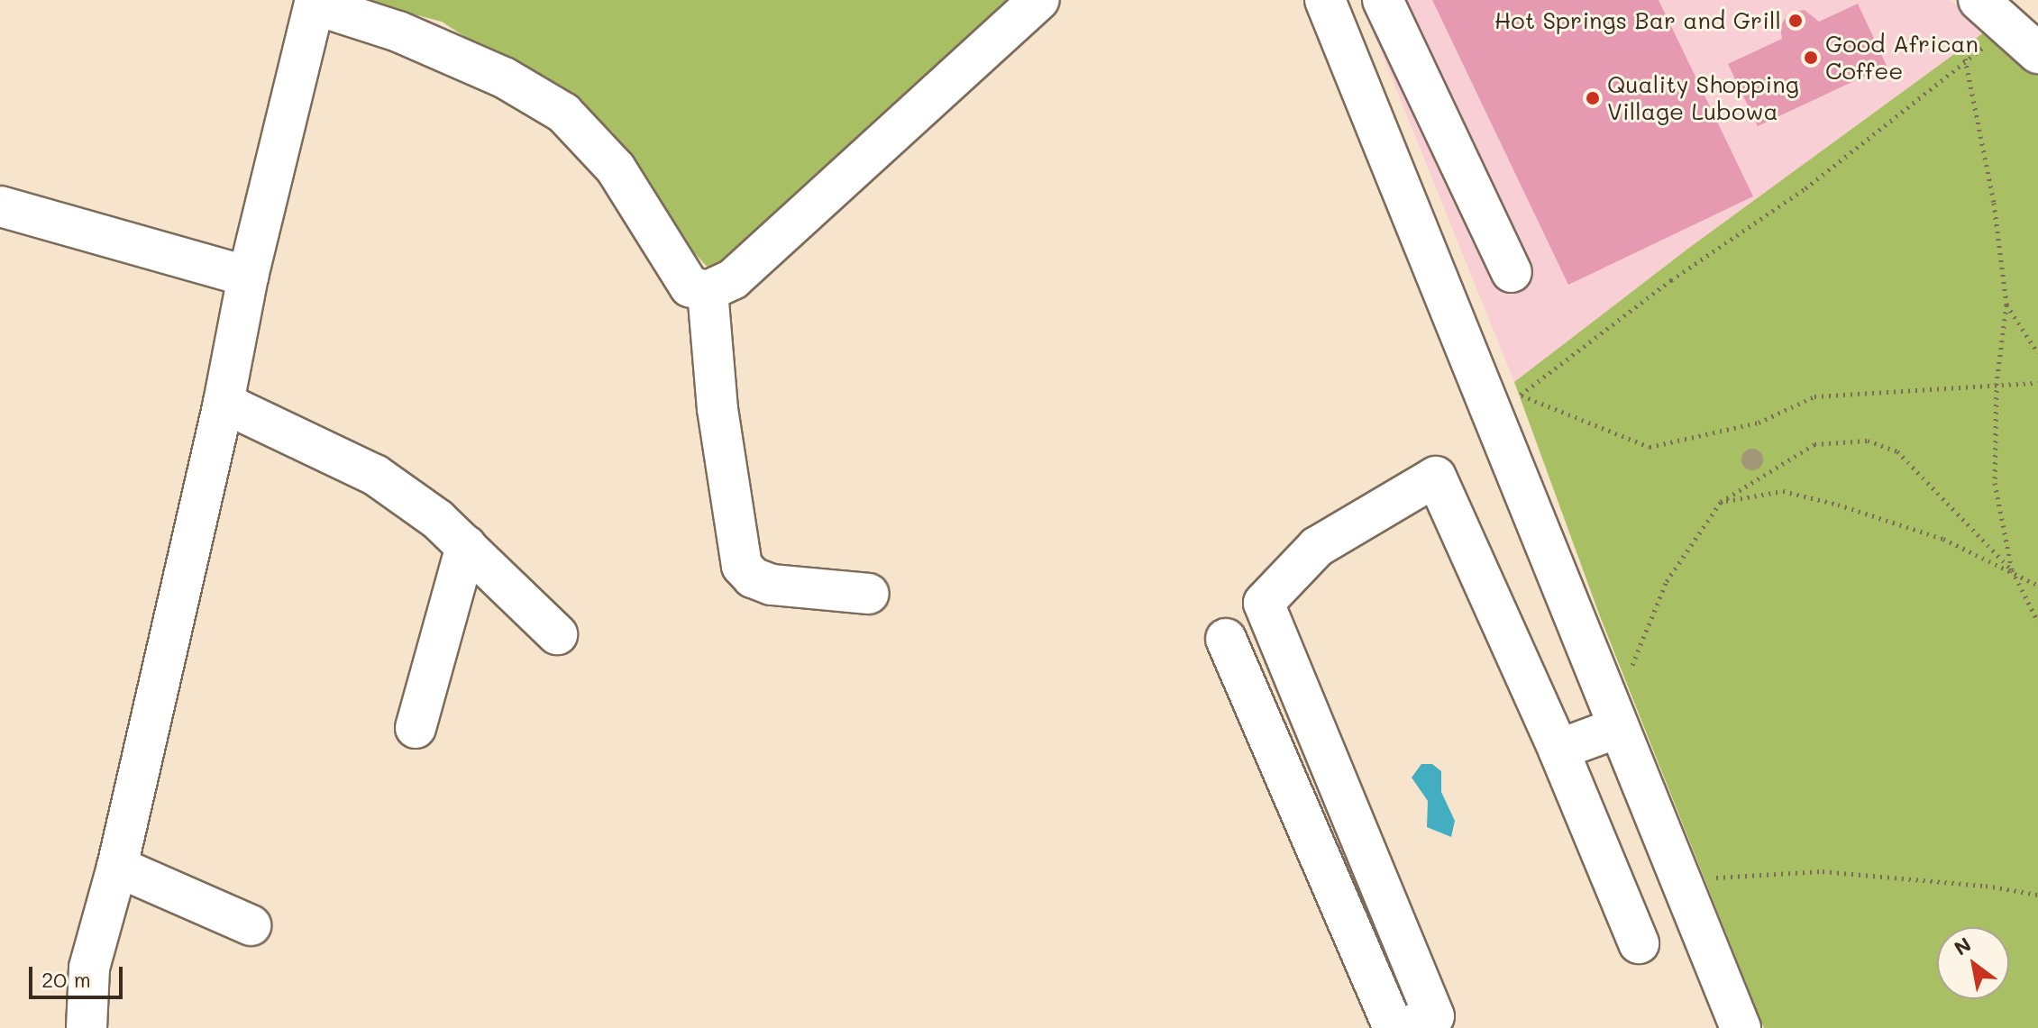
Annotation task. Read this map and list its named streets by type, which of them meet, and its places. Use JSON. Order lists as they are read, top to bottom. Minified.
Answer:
{"places":["Hot Springs Bar and Grill","Good African Coffee","Quality Shopping Village Lubowa"],"scale_bar":"20 m","north":"top left"}
